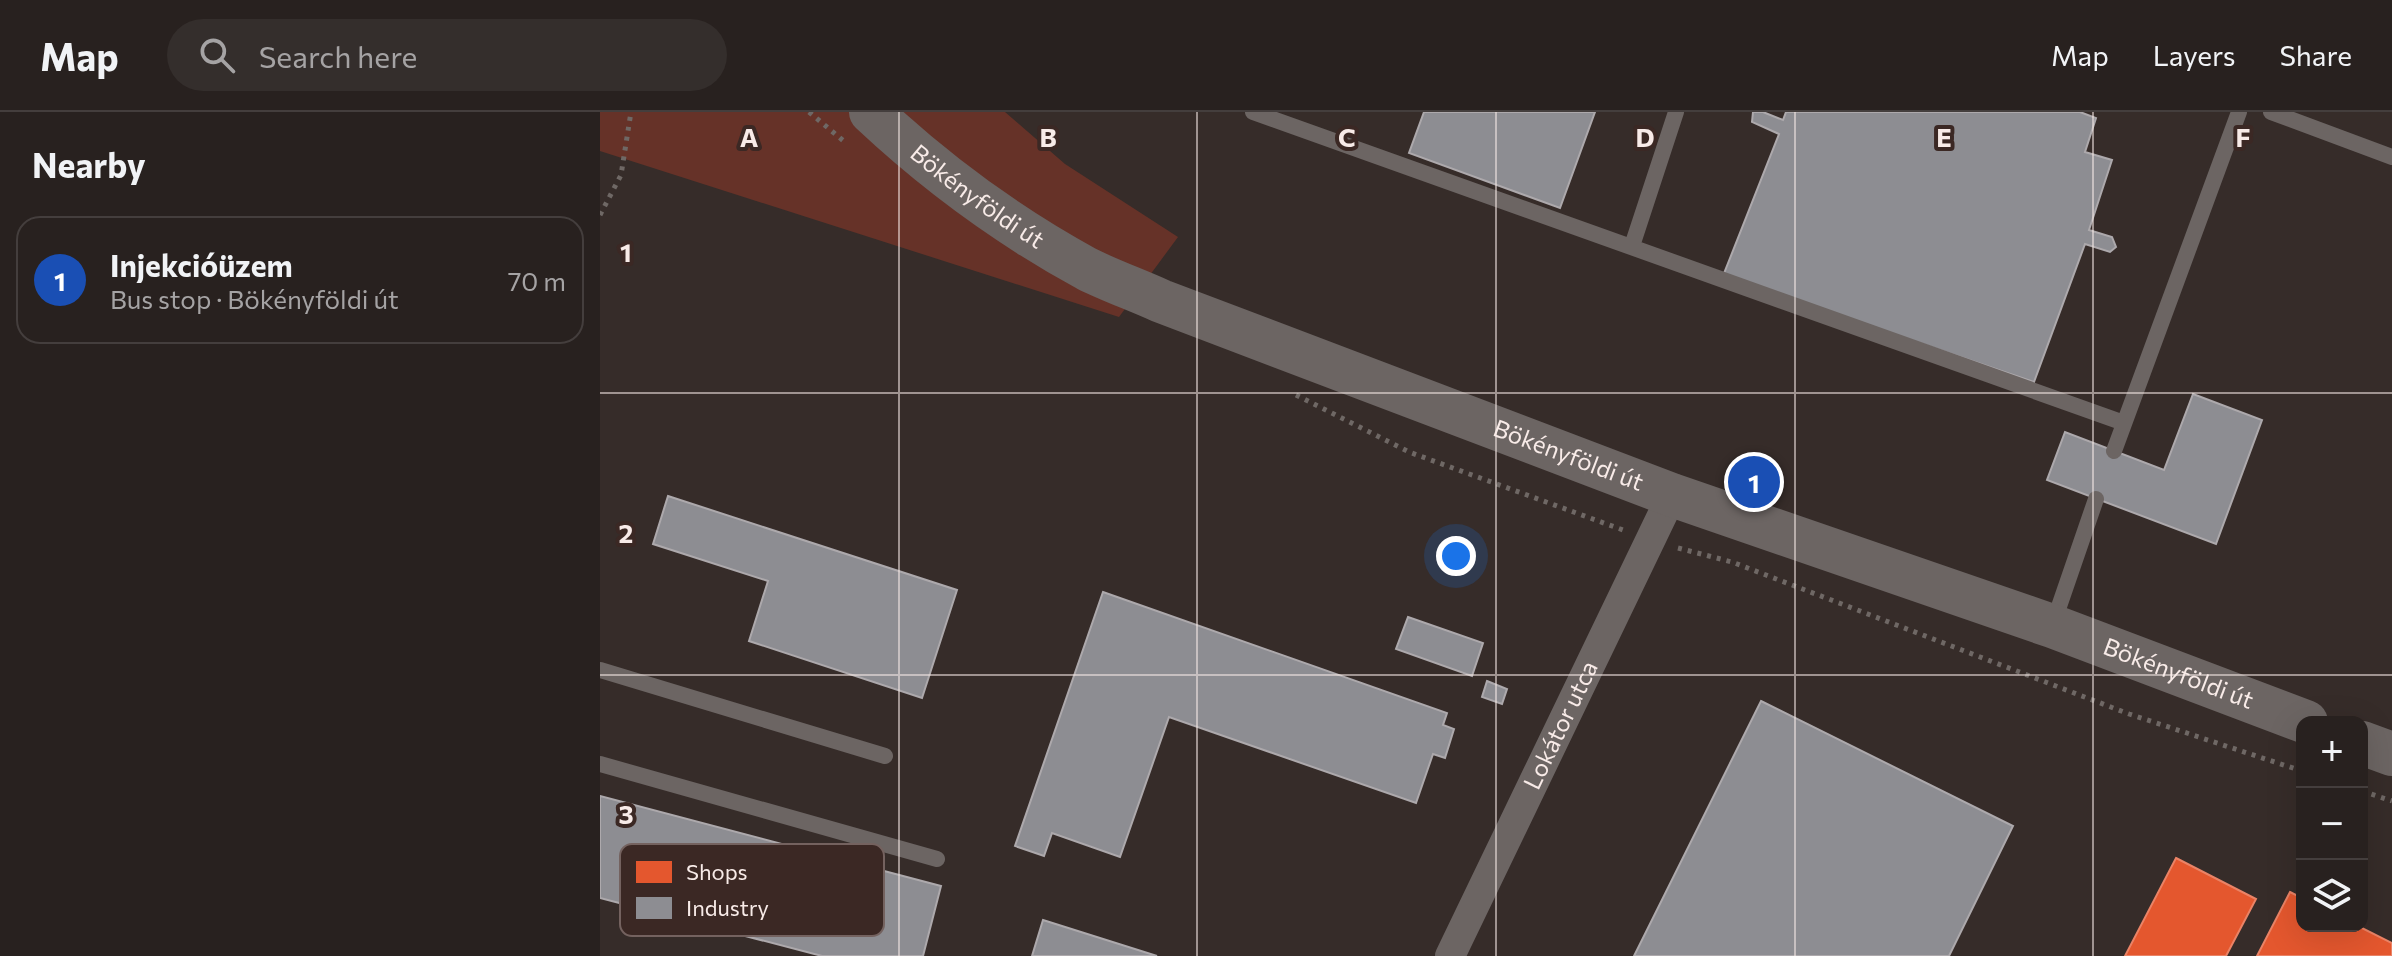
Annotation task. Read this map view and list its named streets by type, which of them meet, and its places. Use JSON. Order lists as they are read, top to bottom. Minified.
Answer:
{"streets":{"street":["Bökényföldi út","Lokátor utca"]},"crossings":[["Bökényföldi út","Lokátor utca"]],"legend":["Shops","Industry"],"page":{"header":"Map","search":"Search here","nav":["Map","Layers","Share"],"heading":"Nearby","list":[{"mark":"1","name":"Injekcióüzem","note":"Bus stop · Bökényföldi út","value":"70 m"}],"pins":"1","map_buttons":["+","−"]},"grid":{"columns":["A","B","C","D","E","F"],"rows":["1","2","3"]}}
